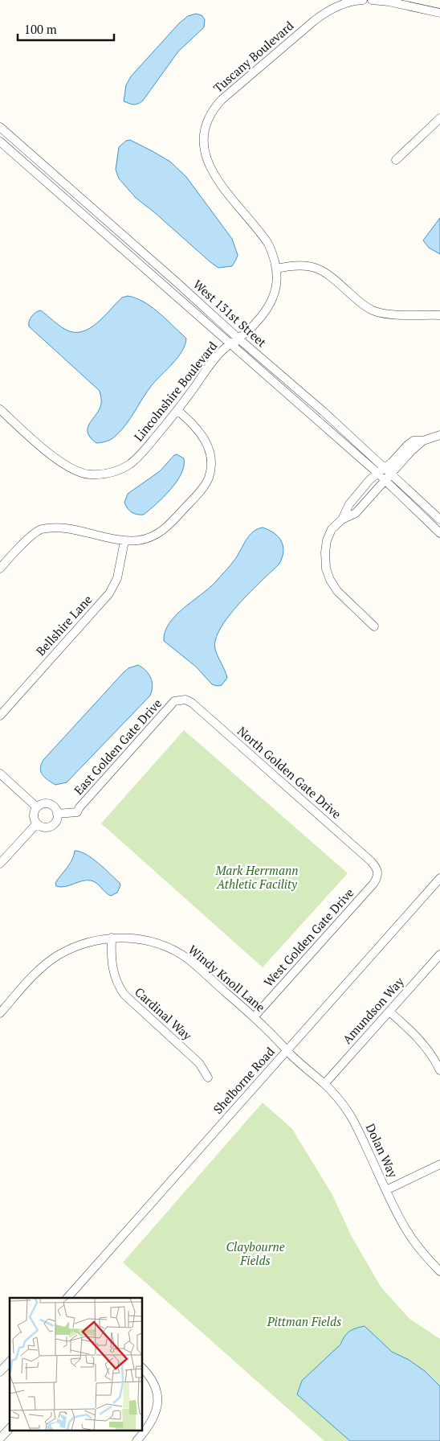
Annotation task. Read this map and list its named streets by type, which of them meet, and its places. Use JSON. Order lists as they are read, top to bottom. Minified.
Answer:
{"streets":{"street":["Tuscany Boulevard","West 131st Street","Lincolnshire Boulevard","Bellshire Lane","East Golden Gate Drive","North Golden Gate Drive","West Golden Gate Drive","Windy Knoll Lane","Amundson Way","Cardinal Way","Shelborne Road","Dolan Way"]},"crossings":[["Tuscany Boulevard","West 131st Street"],["Tuscany Boulevard","Lincolnshire Boulevard"],["West 131st Street","Lincolnshire Boulevard"],["East Golden Gate Drive","North Golden Gate Drive"],["North Golden Gate Drive","West Golden Gate Drive"],["West Golden Gate Drive","Windy Knoll Lane"],["Windy Knoll Lane","Cardinal Way"],["Windy Knoll Lane","Shelborne Road"],["Windy Knoll Lane","Dolan Way"],["Amundson Way","Dolan Way"],["Shelborne Road","Dolan Way"]],"parks":["Mark Herrmann Athletic Facility","Claybourne Fields","Pittman Fields"],"scale_bar":"100 m"}
